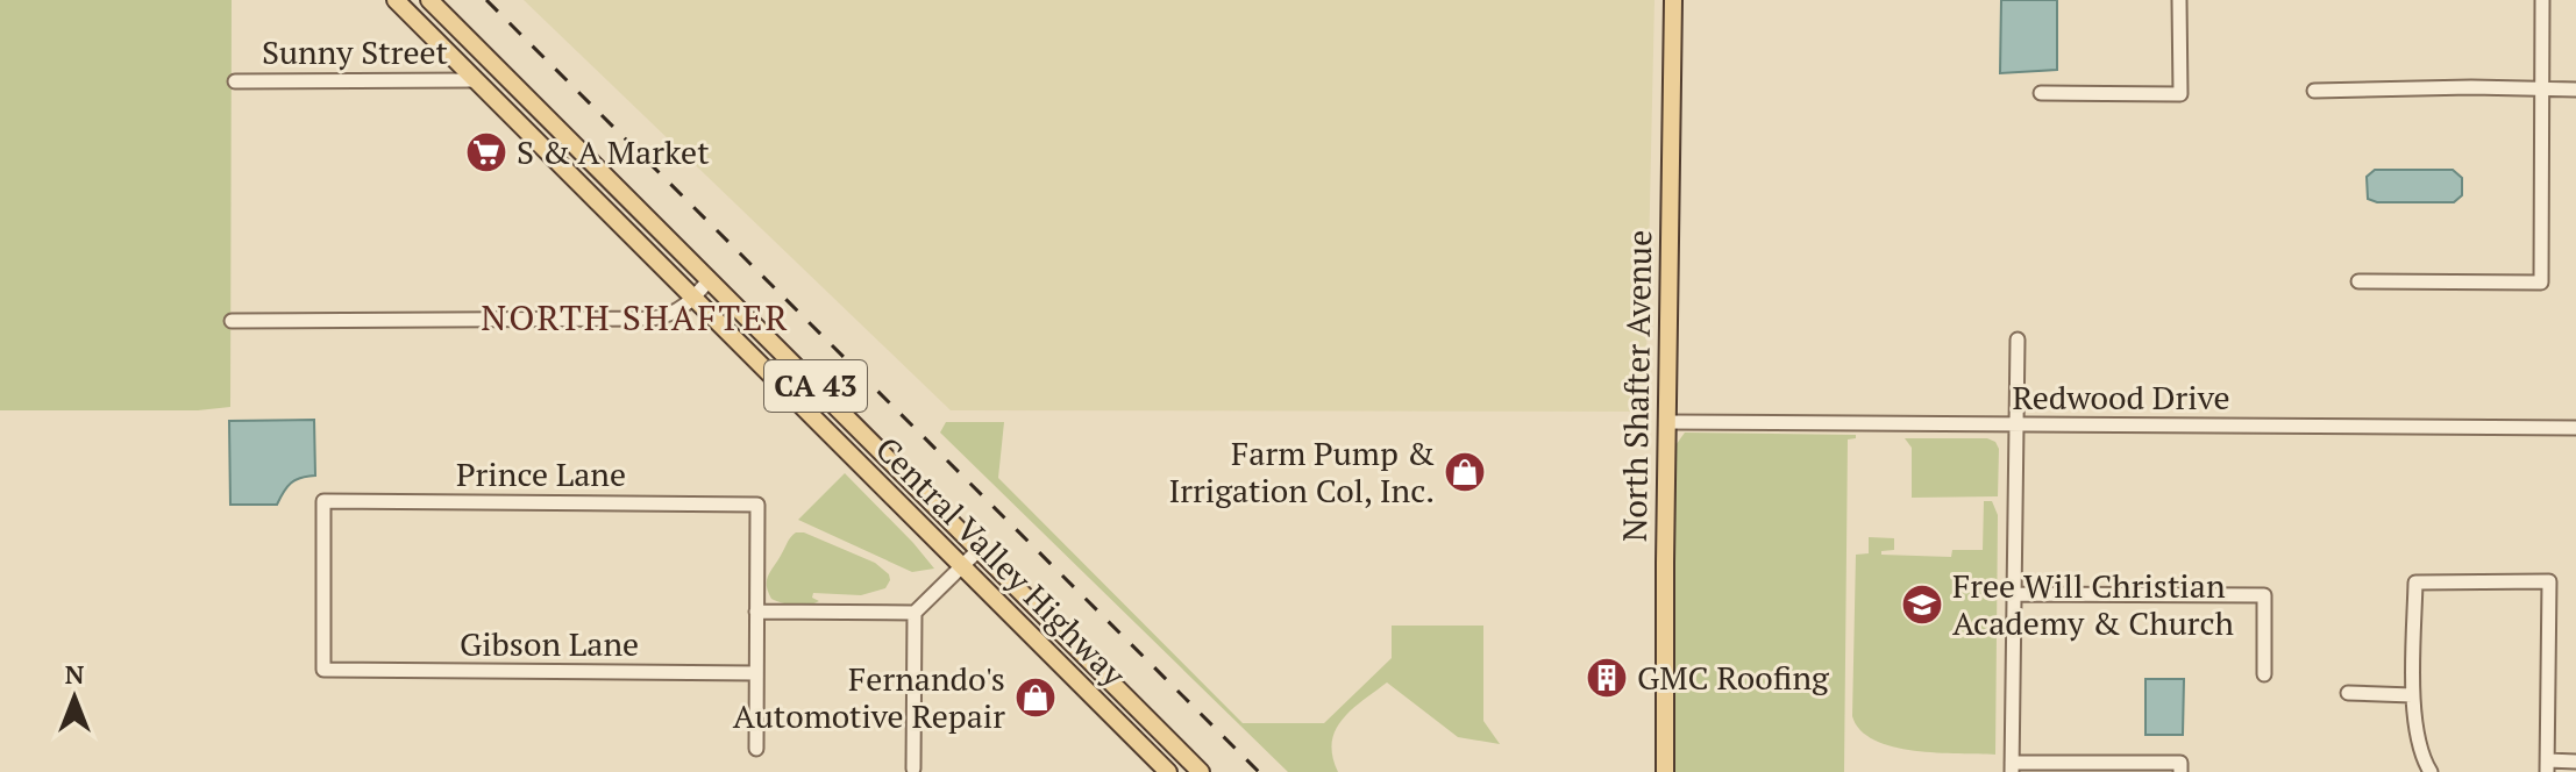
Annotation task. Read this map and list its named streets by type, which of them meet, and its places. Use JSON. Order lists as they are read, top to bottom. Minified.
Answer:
{"streets":{"main road":["CA 43","North Shafter Avenue","Central Valley Highway"],"street":["Sunny Street","Redwood Drive","Prince Lane","Gibson Lane"]},"crossings":[["Sunny Street","Central Valley Highway"],["North Shafter Avenue","Redwood Drive"],["Prince Lane","Gibson Lane"]],"districts":["NORTH SHAFTER"],"places":{"supermarket":["S & A Market"],"shop":["Farm Pump & Irrigation Col, Inc.","Fernando's Automotive Repair"],"school or university":["Free Will Christian Academy & Church"],"building":["GMC Roofing"]},"north":"top"}
